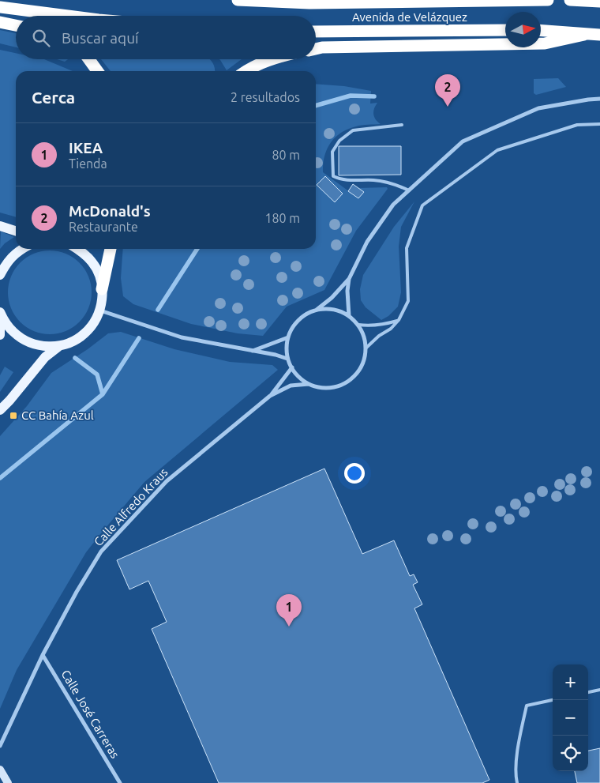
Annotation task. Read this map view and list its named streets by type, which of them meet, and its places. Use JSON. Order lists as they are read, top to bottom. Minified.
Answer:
{"streets":{"highway":["Avenida de Velázquez"],"street":["Calle Alfredo Kraus","Calle José Carreras"]},"crossings":[["Calle Alfredo Kraus","Calle José Carreras"]],"places":{"transit":["CC Bahía Azul"]},"north":"right","page":{"search":"Buscar aquí","heading":["Cerca","2 resultados"],"pins":["2","1"],"list":[{"mark":"1","name":"IKEA","note":"Tienda","value":"80 m"},{"mark":"2","name":"McDonald's","note":"Restaurante","value":"180 m"}],"map_buttons":["+","−"]}}
